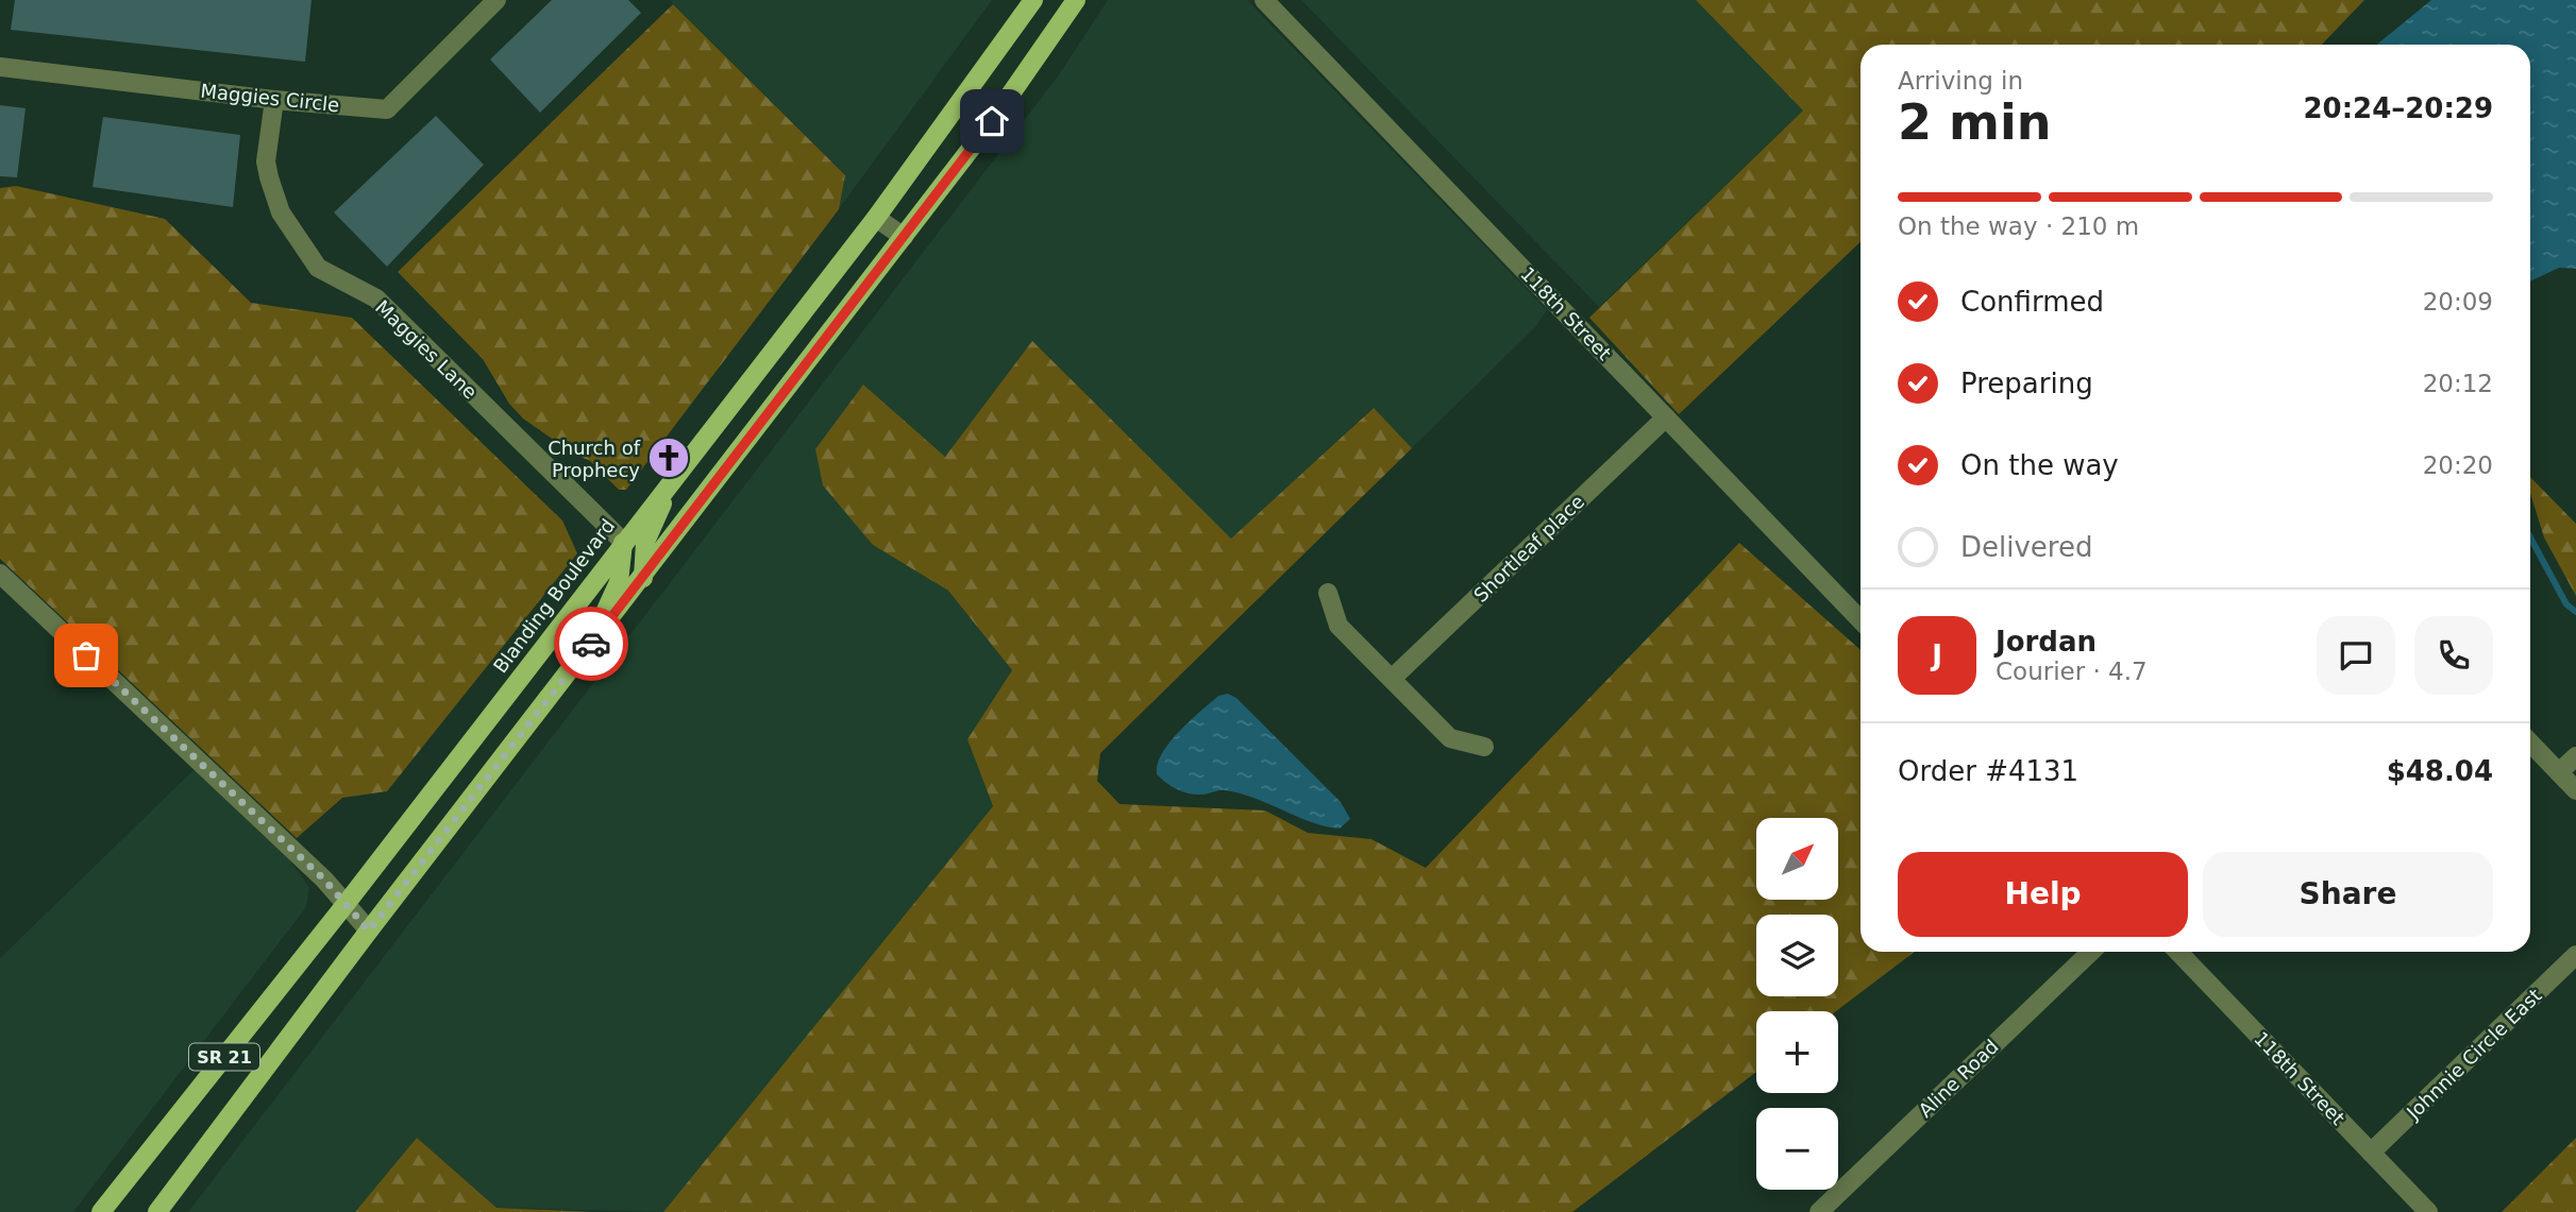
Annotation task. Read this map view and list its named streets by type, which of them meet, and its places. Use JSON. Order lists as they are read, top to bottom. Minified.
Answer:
{"streets":{"main road":["Blanding Boulevard","SR 21"],"street":["Maggies Circle","118th Street","Maggies Lane","Shortleaf place","Johnnie Circle East","Aline Road"]},"crossings":[["Maggies Circle","Maggies Lane"],["118th Street","Shortleaf place"],["118th Street","Johnnie Circle East"],["Maggies Lane","Blanding Boulevard"]],"places":{"church":["Church of Prophecy"]},"north":"top right","page":{"heading":["2 min","Arriving in","20:24–20:29"],"panel":["Jordan","Courier · 4.7","Order #4131","$48.04"],"bar":"On the way · 210 m","list":[["Confirmed","20:09"],["Preparing","20:12"],["On the way","20:20"],"Delivered"],"round":"J","map_buttons":["+","−"],"buttons":["Help","Share"]}}
